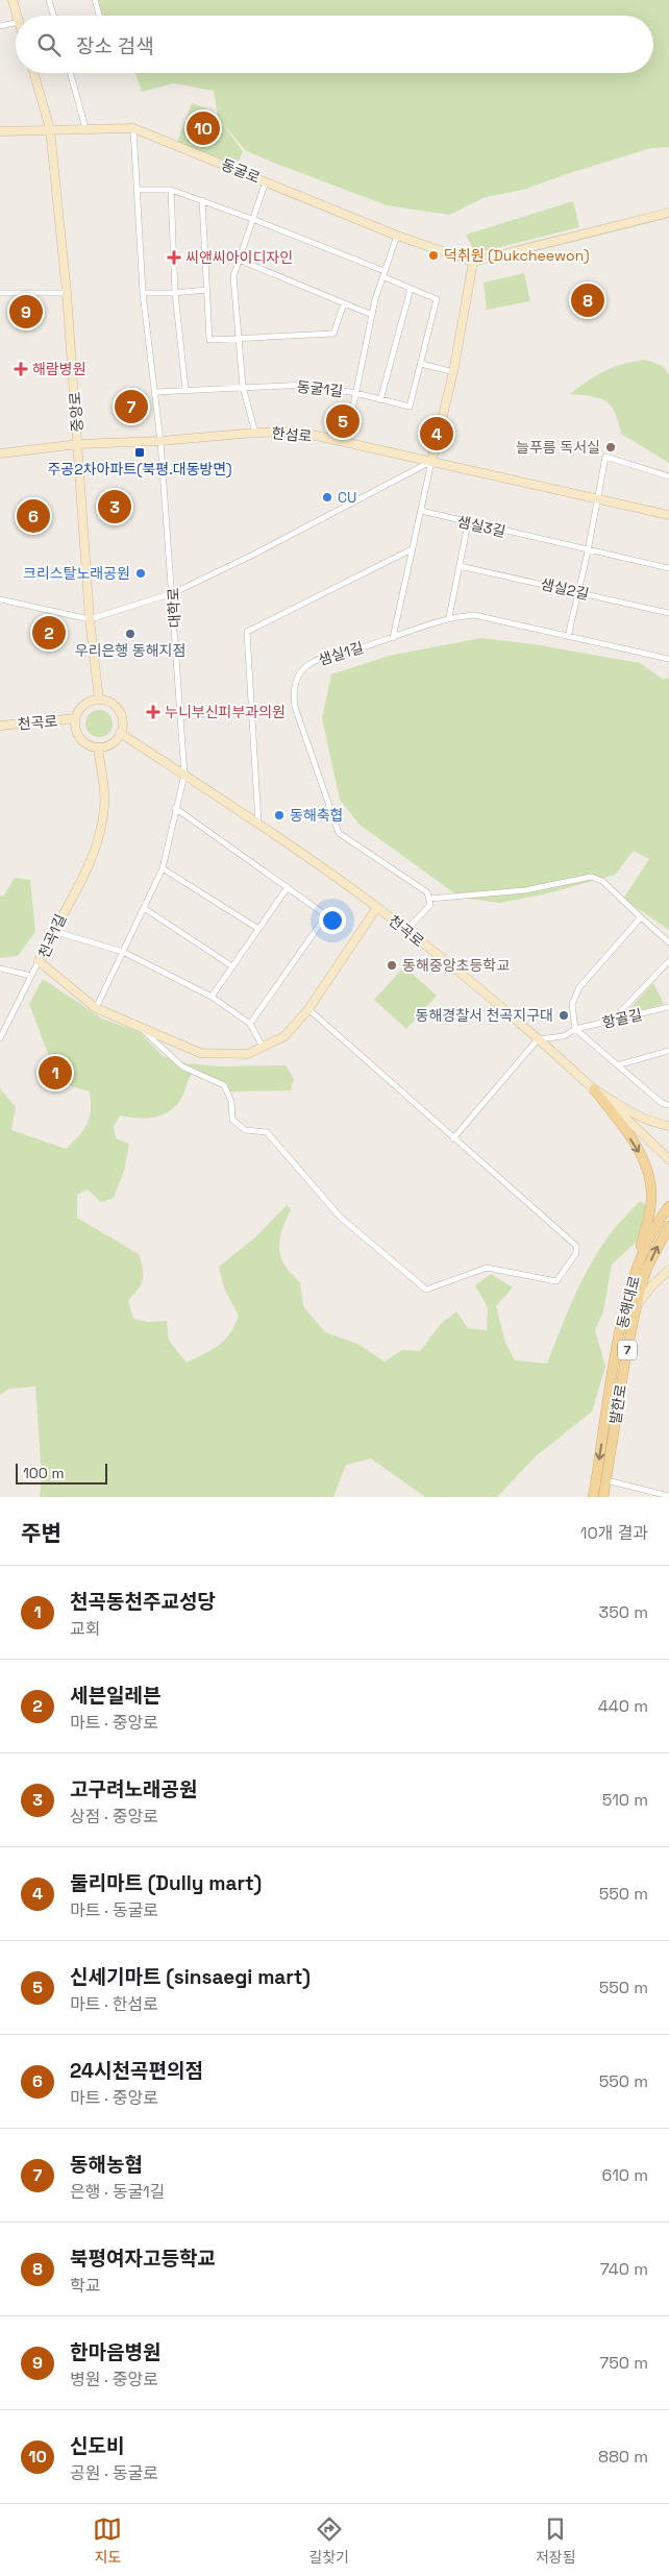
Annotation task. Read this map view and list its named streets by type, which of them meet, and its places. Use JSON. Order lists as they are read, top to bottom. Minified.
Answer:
{"streets":{"main road":["동해대로","7","발한로"],"street":["동굴로","동굴1길","중앙로","한섬로","샘실3길","샘실2길","대학로","샘실1길","천곡로","천곡1길","항골길"]},"crossings":[["동굴로","중앙로"],["동굴로","대학로"],["동굴1길","대학로"],["중앙로","한섬로"],["중앙로","천곡로"],["중앙로","천곡1길"],["한섬로","대학로"],["대학로","천곡로"],["대학로","천곡1길"],["천곡로","천곡1길"],["천곡로","항골길"],["동해대로","발한로"]],"one_way":["동해대로"],"places":{"other":["덕취원 (Dukcheewon)","늘푸름 독서실","CU","크리스탈노래공원","우리은행 동해지점","동해축협","동해중앙초등학교","동해경찰서 천곡지구대"],"health":["씨앤씨아이디자인","해람병원","누니부신피부과의원"],"transit":["주공2차아파트(북평.대동방면)"]},"scale_bar":"100 m","page":{"search":"장소 검색","pins":["10","8","9","7","5","4","3","6","2","1"],"scale":"100 m","heading":["주변","10개 결과"],"list":[{"mark":"1","name":"천곡동천주교성당","note":"교회","value":"350 m"},{"mark":"2","name":"세븐일레븐","note":"마트 · 중앙로","value":"440 m"},{"mark":"3","name":"고구려노래공원","note":"상점 · 중앙로","value":"510 m"},{"mark":"4","name":"둘리마트 (Dully mart)","note":"마트 · 동굴로","value":"550 m"},{"mark":"5","name":"신세기마트 (sinsaegi mart)","note":"마트 · 한섬로","value":"550 m"},{"mark":"6","name":"24시천곡편의점","note":"마트 · 중앙로","value":"550 m"},{"mark":"7","name":"동해농협","note":"은행 · 동굴1길","value":"610 m"},{"mark":"8","name":"북평여자고등학교","note":"학교","value":"740 m"},{"mark":"9","name":"한마음병원","note":"병원 · 중앙로","value":"750 m"},{"mark":"10","name":"신도비","note":"공원 · 동굴로","value":"880 m"}],"nav":["지도","길찾기","저장됨"]}}
